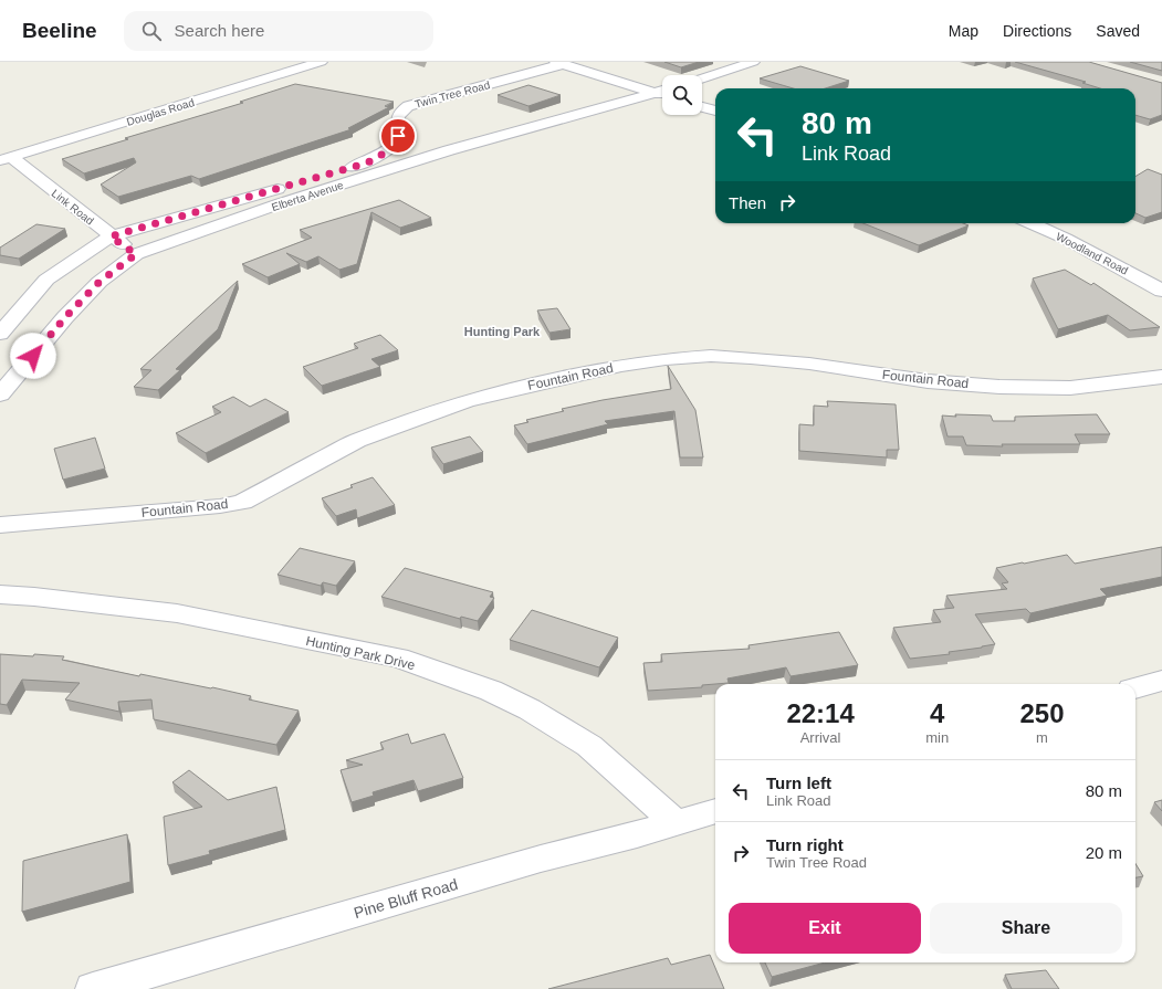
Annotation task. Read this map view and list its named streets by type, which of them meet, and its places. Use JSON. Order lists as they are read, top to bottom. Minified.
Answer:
{"streets":{"street":["Twin Tree Road","Douglas Road","Elberta Avenue","Link Road","Woodland Road","Fountain Road","Hunting Park Drive","Pine Bluff Road"]},"crossings":[["Douglas Road","Link Road"],["Elberta Avenue","Link Road"],["Hunting Park Drive","Pine Bluff Road"]],"districts":["Hunting Park"],"page":{"header":"Beeline","search":"Search here","nav":["Map","Directions","Saved"],"turn":["80 m","Link Road"],"then":"Then","eta":["22:14","Arrival","4","min","250","m"],"list":[{"name":"Turn left","note":"Link Road","value":"80 m"},{"name":"Turn right","note":"Twin Tree Road","value":"20 m"}],"buttons":["Exit","Share"]}}
